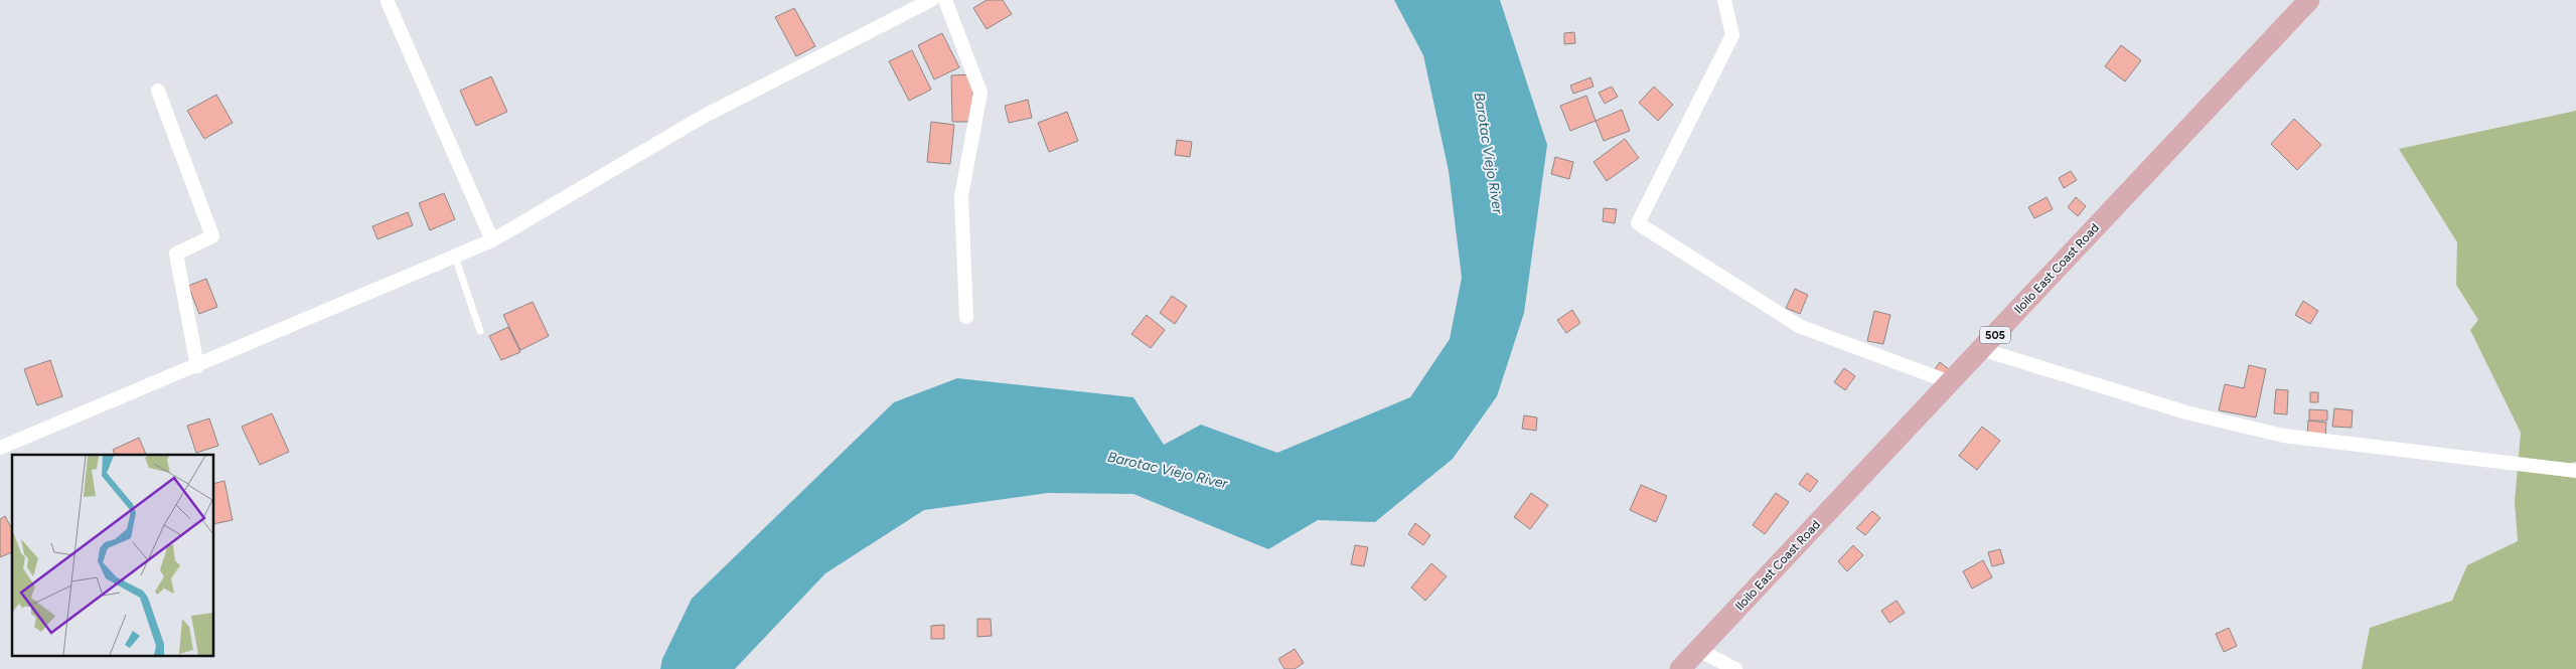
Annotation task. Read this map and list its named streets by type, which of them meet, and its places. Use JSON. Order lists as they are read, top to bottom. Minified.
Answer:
{"streets":{"main road":["Iloilo East Coast Road","505"]},"water":["Barotac Viejo River"]}
